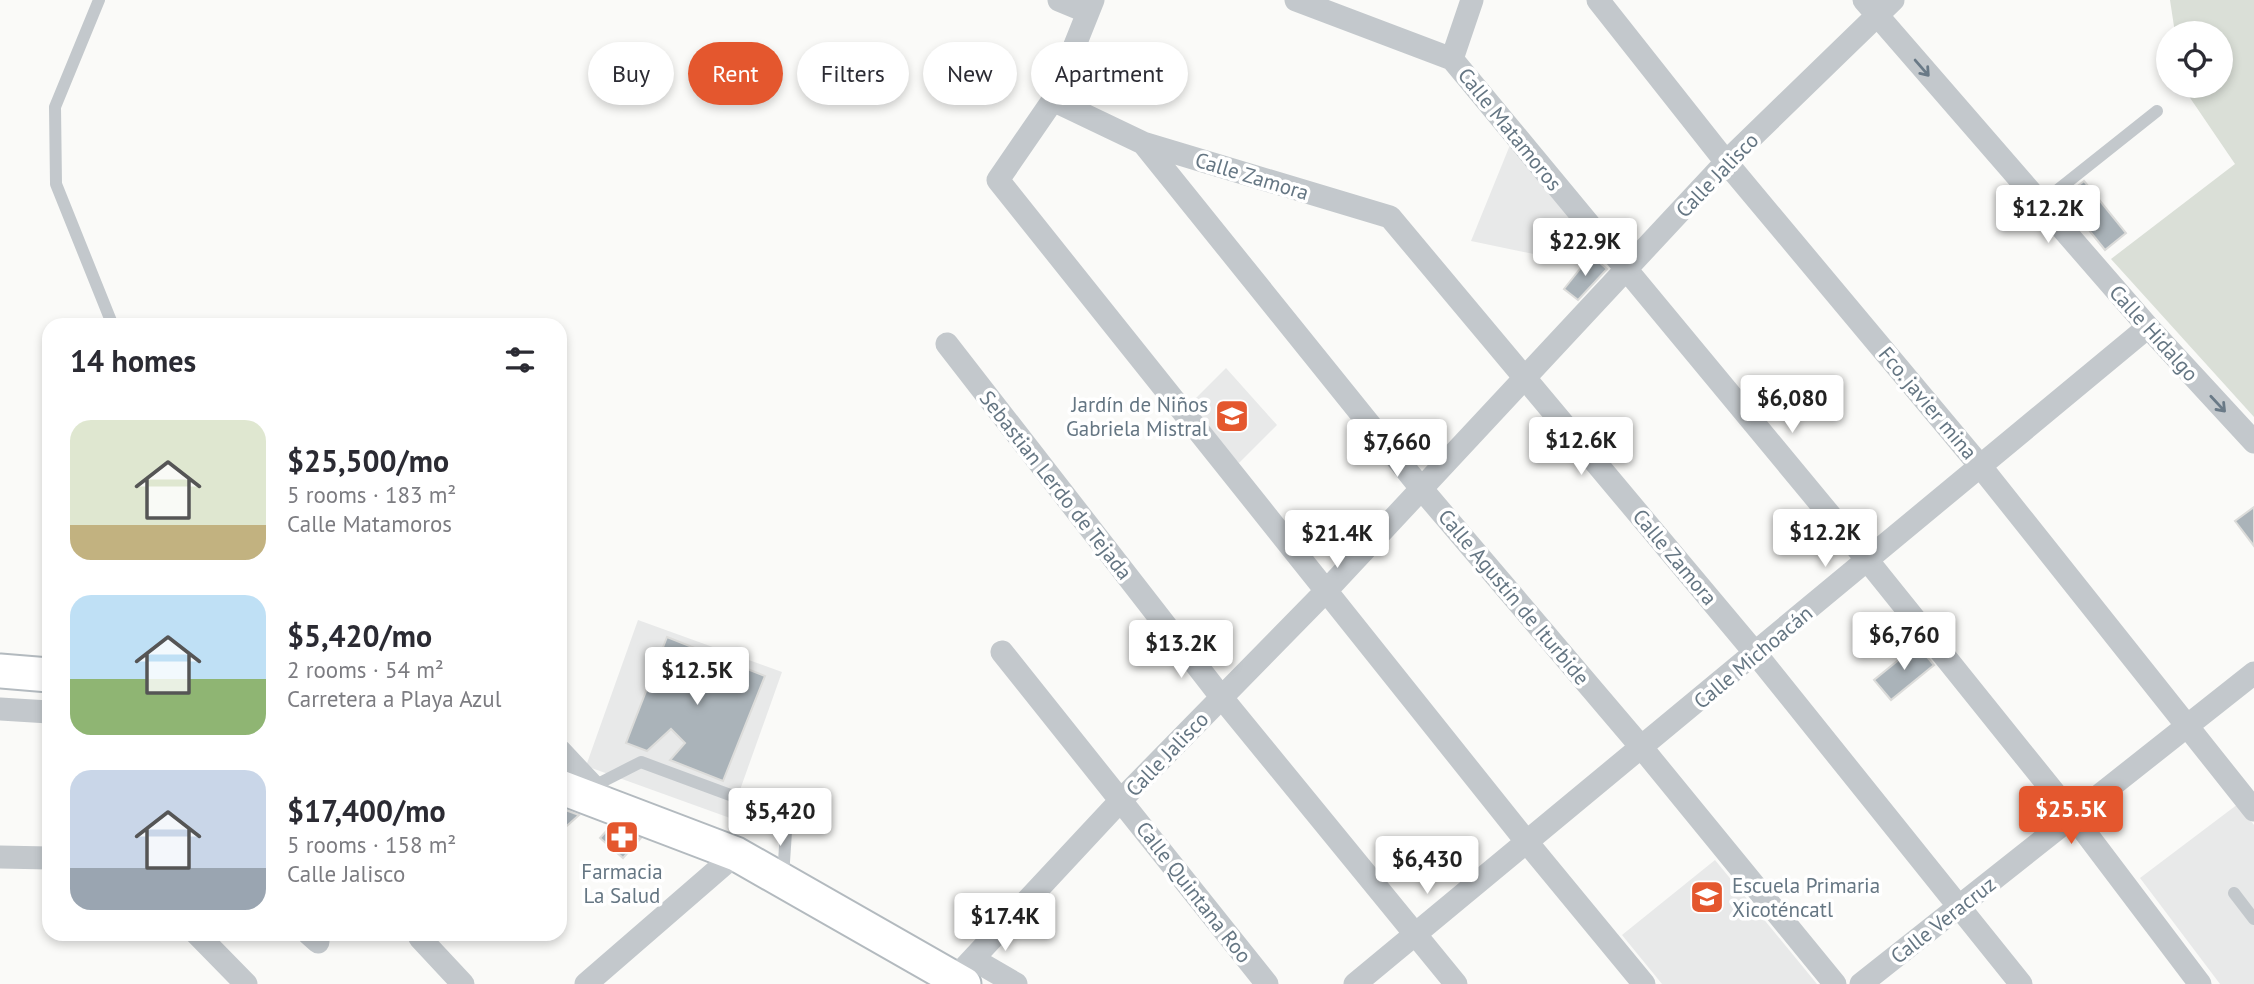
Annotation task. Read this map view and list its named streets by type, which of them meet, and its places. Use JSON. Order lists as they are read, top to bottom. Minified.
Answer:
{"streets":{"street":["Calle Matamoros","Calle Jalisco","Calle Zamora","Calle Hidalgo","Fco. javier mina","Sebastian Lerdo de Tejada","Calle Agustín de Iturbide","Calle Michoacán","Calle Quintana Roo","Calle Veracruz"]},"crossings":[["Calle Matamoros","Calle Jalisco"],["Calle Matamoros","Calle Michoacán"],["Calle Matamoros","Calle Veracruz"],["Calle Jalisco","Calle Zamora"],["Calle Jalisco","Calle Hidalgo"],["Calle Jalisco","Fco. javier mina"],["Calle Jalisco","Sebastian Lerdo de Tejada"],["Calle Jalisco","Calle Agustín de Iturbide"],["Calle Jalisco","Calle Quintana Roo"],["Calle Zamora","Calle Agustín de Iturbide"],["Calle Zamora","Calle Michoacán"],["Calle Zamora","Calle Veracruz"],["Calle Hidalgo","Calle Michoacán"],["Fco. javier mina","Calle Michoacán"],["Fco. javier mina","Calle Veracruz"],["Sebastian Lerdo de Tejada","Calle Michoacán"],["Calle Agustín de Iturbide","Calle Michoacán"]],"one_way":["Calle Hidalgo"],"places":{"school or university":["Jardín de Niños Gabriela Mistral","Escuela Primaria Xicoténcatl"],"pharmacy":["Farmacia La Salud"]},"page":{"chip":["Buy","Rent","Filters","New","Apartment"],"price":["$12.2K","$22.9K","$6,080","$12.6K","$7,660","$12.2K","$21.4K","$6,760","$13.2K","$12.5K","$25.5K","$5,420","$6,430","$17.4K"],"heading":"14 homes","list":[{"name":"$25,500/mo","note":"5 rooms · 183 m² · Calle Matamoros"},{"name":"$5,420/mo","note":"2 rooms · 54 m² · Carretera a Playa Azul"},{"name":"$17,400/mo","note":"5 rooms · 158 m² · Calle Jalisco"}]}}
